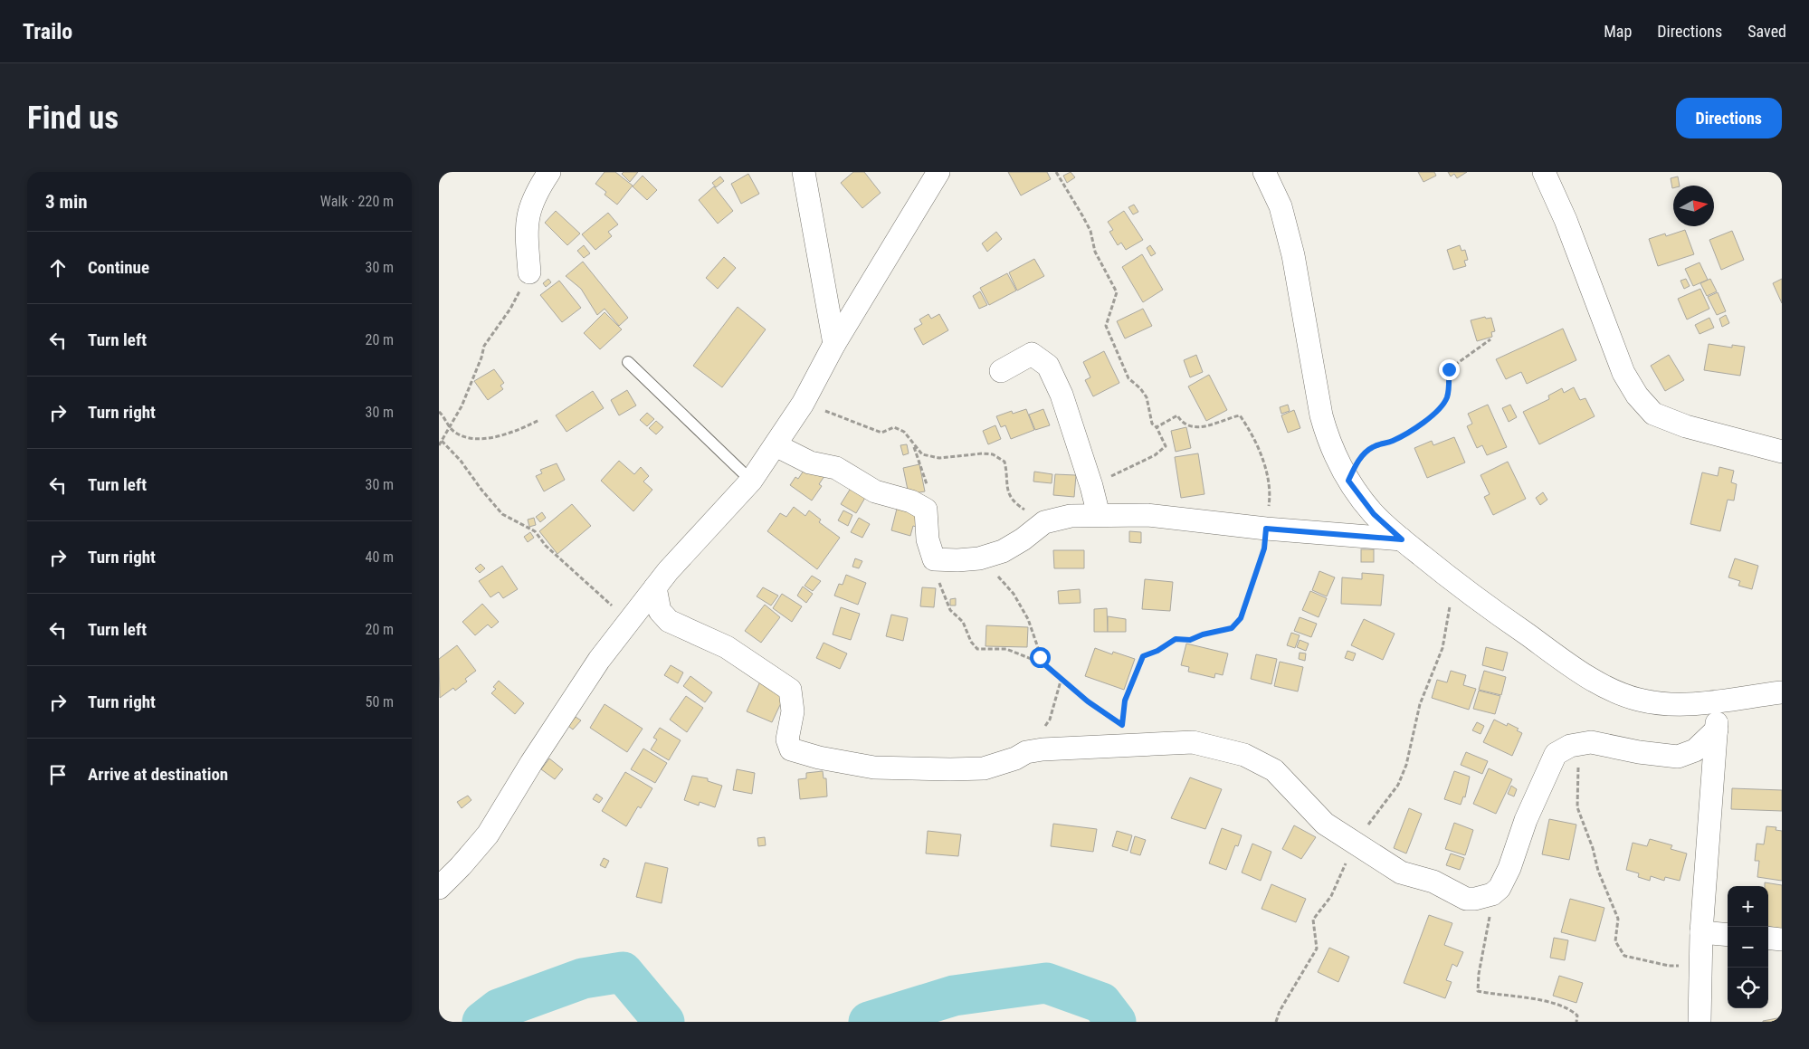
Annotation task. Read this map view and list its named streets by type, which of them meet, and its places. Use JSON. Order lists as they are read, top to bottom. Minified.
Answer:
{"north":"right","page":{"header":"Trailo","nav":["Map","Directions","Saved"],"buttons":"Directions","title":"Find us","heading":["3 min","Walk · 220 m"],"list":[["Continue","30 m"],["Turn left","20 m"],["Turn right","30 m"],["Turn left","30 m"],["Turn right","40 m"],["Turn left","20 m"],["Turn right","50 m"],"Arrive at destination"],"map_buttons":["+","−"]}}
